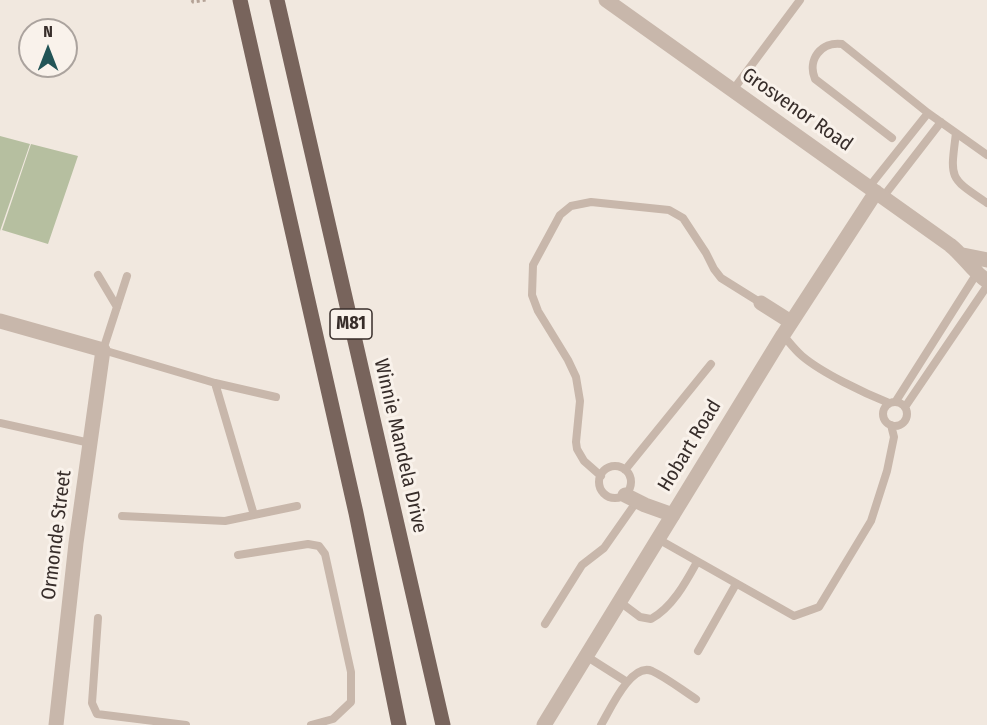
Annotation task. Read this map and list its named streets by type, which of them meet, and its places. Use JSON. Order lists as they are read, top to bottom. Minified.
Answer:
{"streets":{"main road":["M81","Winnie Mandela Drive"],"street":["Grosvenor Road","Hobart Road","Ormonde Street"]},"crossings":[["Grosvenor Road","Hobart Road"]],"north":"top"}
